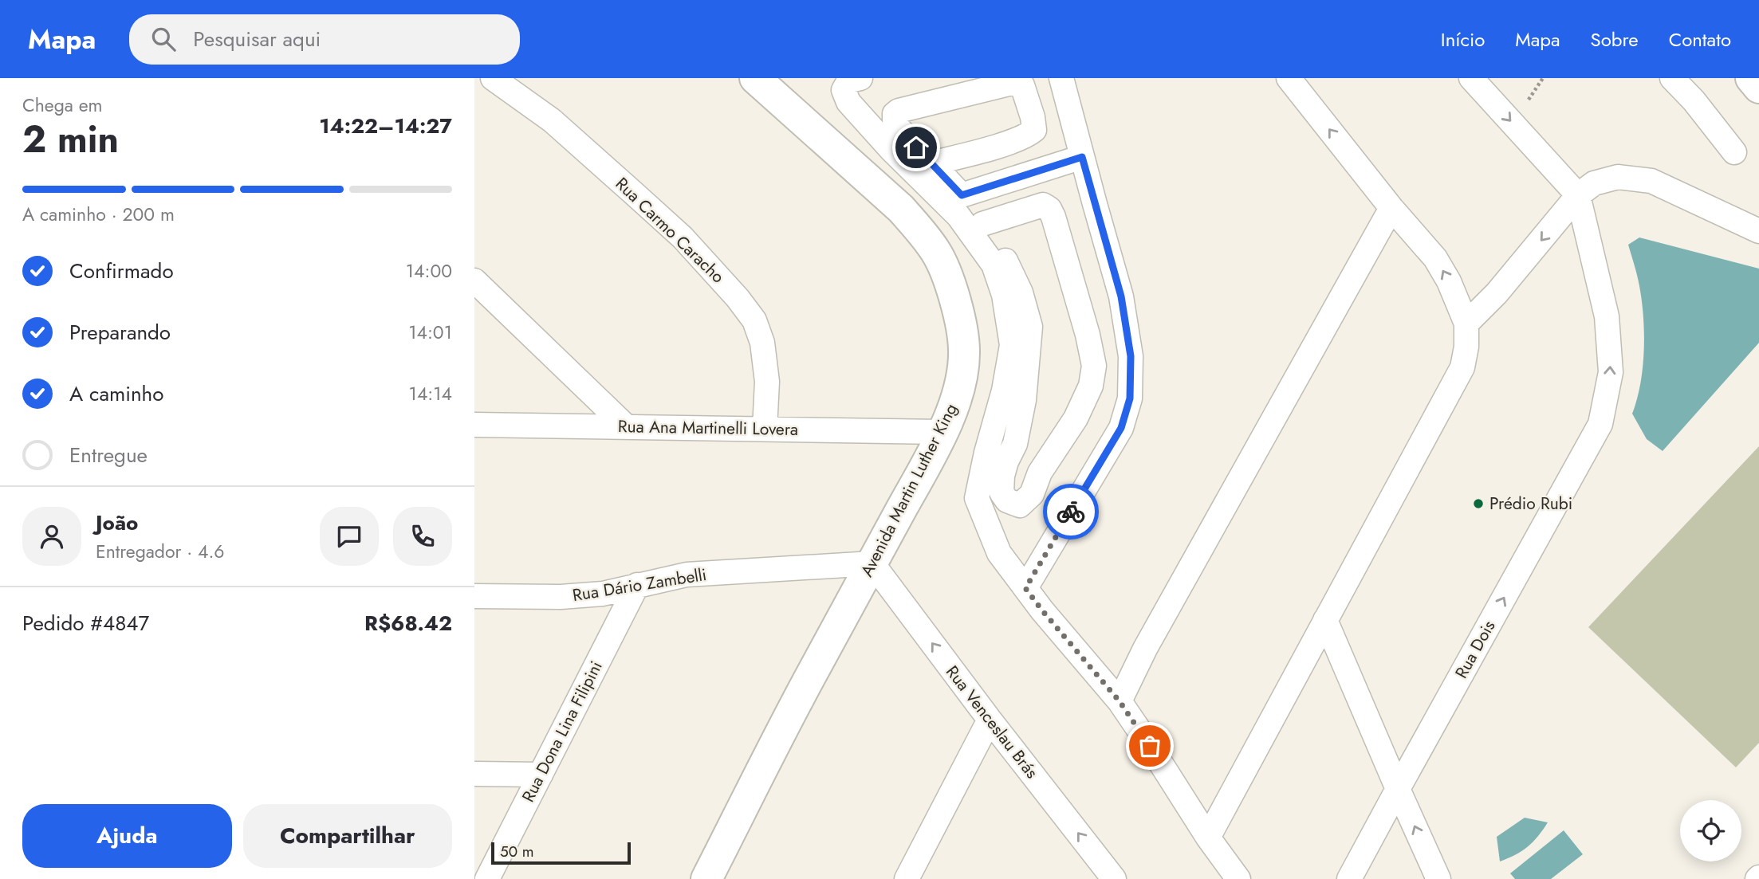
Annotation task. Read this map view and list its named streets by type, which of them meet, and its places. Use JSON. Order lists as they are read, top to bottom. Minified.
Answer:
{"streets":{"main road":["Avenida Martin Luther King"],"street":["Rua Carmo Caracho","Rua Ana Martinelli Lovera","Rua Dário Zambelli","Rua Dois","Rua Venceslau Brás","Rua Dona Lina Filipini"]},"crossings":[["Rua Carmo Caracho","Rua Ana Martinelli Lovera"],["Rua Ana Martinelli Lovera","Avenida Martin Luther King"],["Avenida Martin Luther King","Rua Dário Zambelli"],["Avenida Martin Luther King","Rua Venceslau Brás"],["Rua Dário Zambelli","Rua Venceslau Brás"],["Rua Dário Zambelli","Rua Dona Lina Filipini"]],"places":["Prédio Rubi"],"scale_bar":"50 m","page":{"header":"Mapa","search":"Pesquisar aqui","nav":["Início","Mapa","Sobre","Contato"],"heading":["2 min","Chega em","14:22–14:27"],"panel":["João","Entregador · 4.6","Pedido #4847","R$68.42"],"bar":"A caminho · 200 m","list":[["Confirmado","14:00"],["Preparando","14:01"],["A caminho","14:14"],"Entregue"],"buttons":["Ajuda","Compartilhar"],"scale":"50 m"}}
